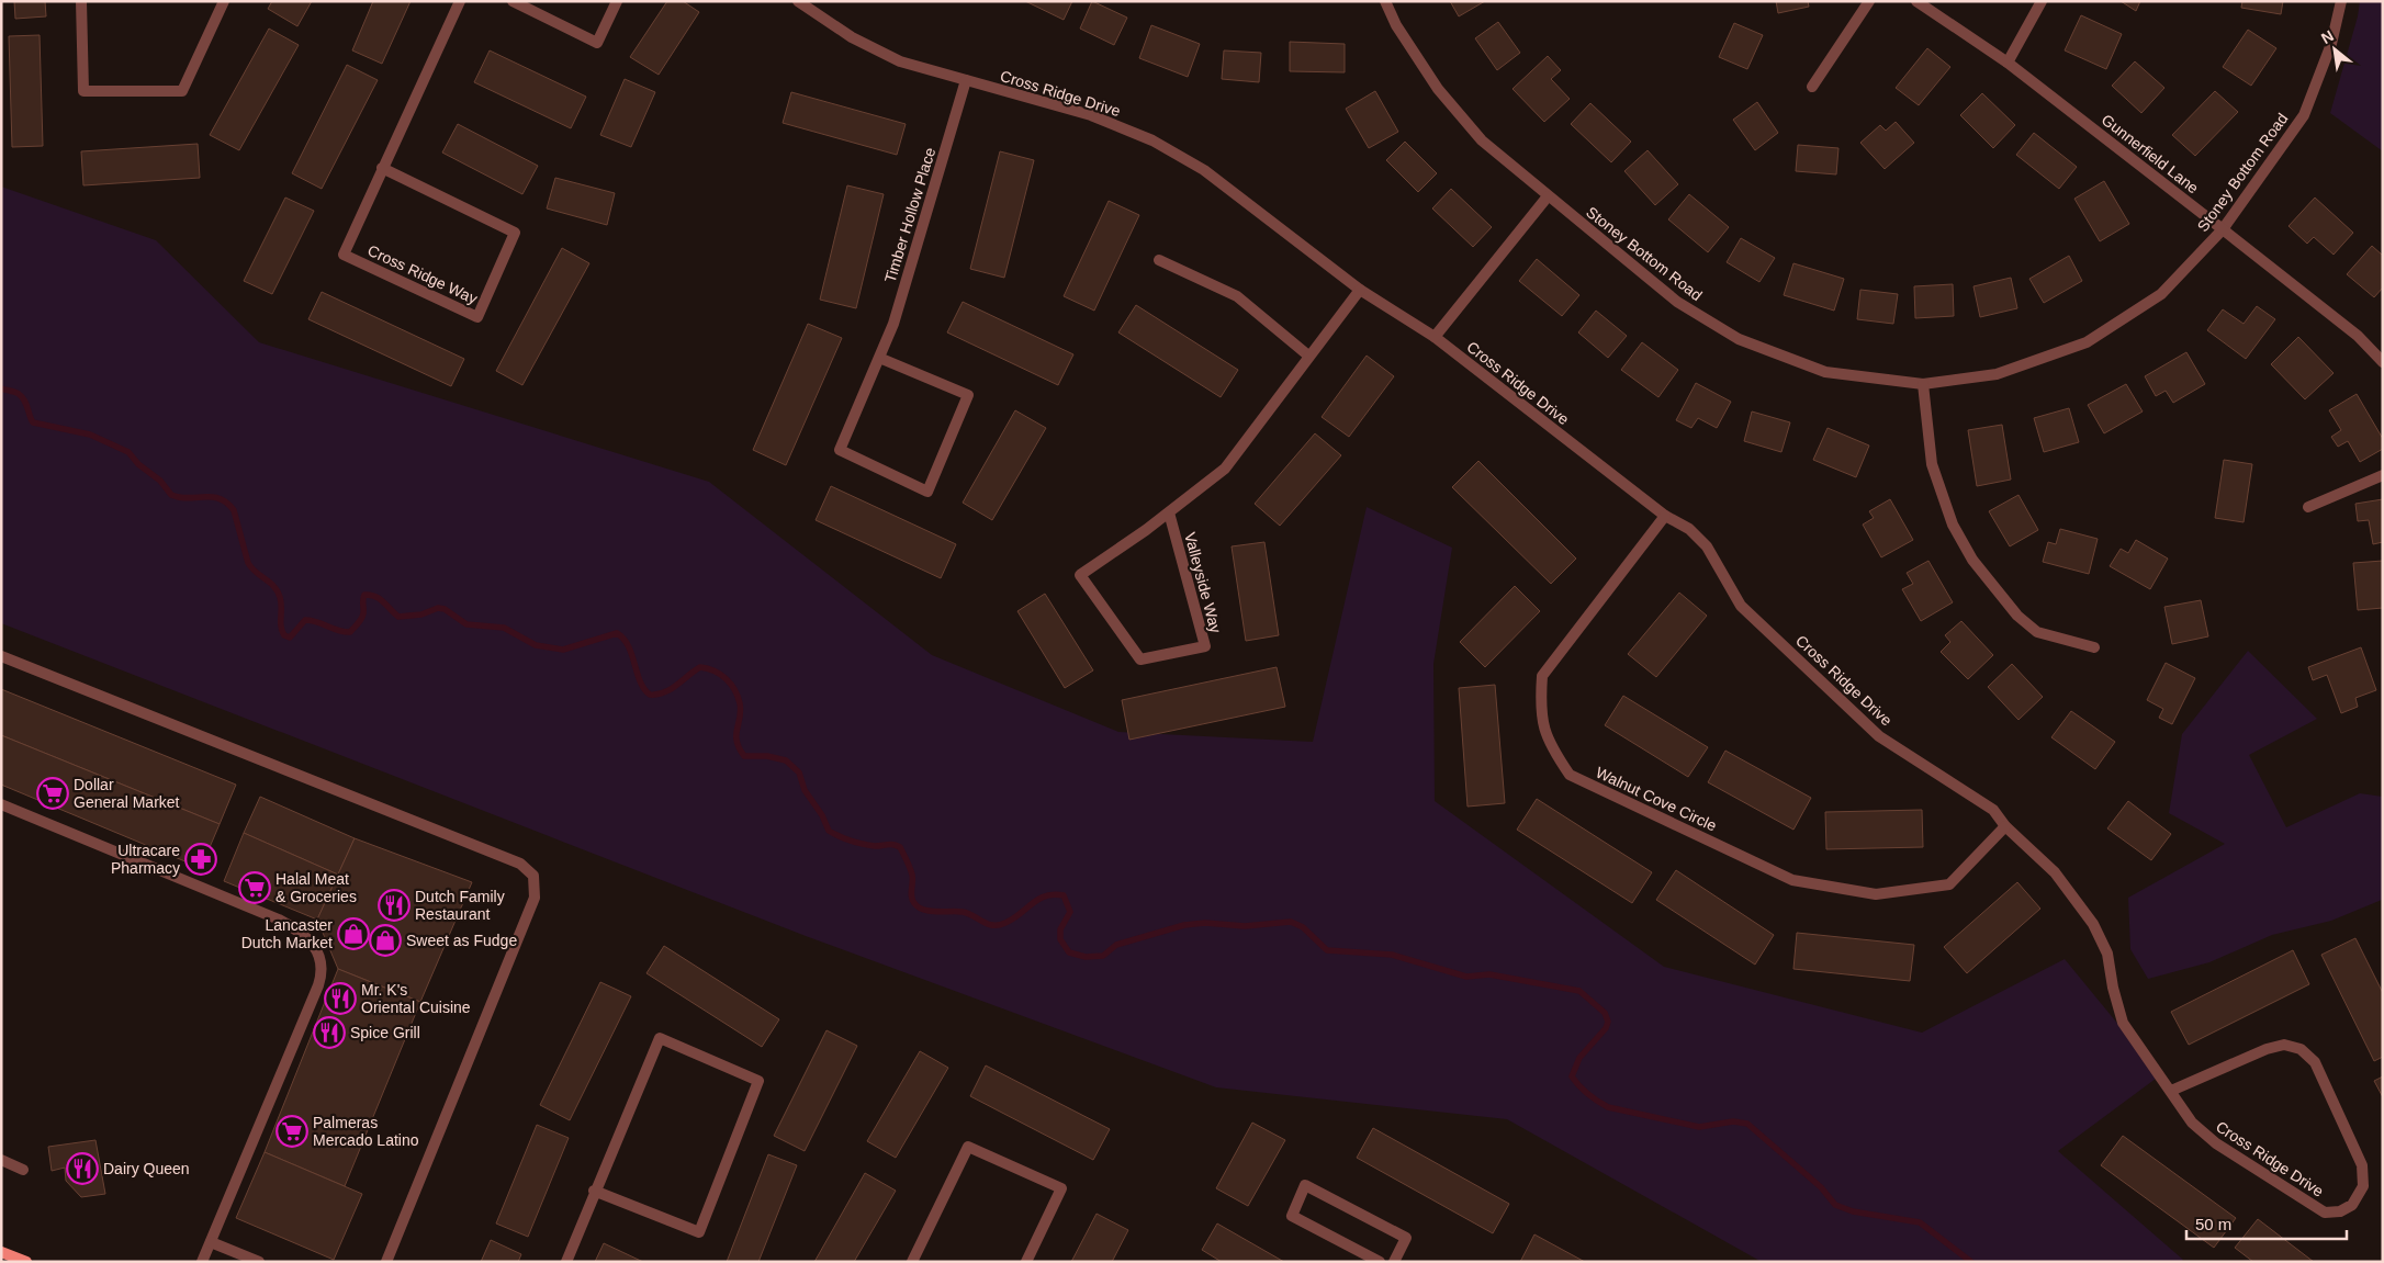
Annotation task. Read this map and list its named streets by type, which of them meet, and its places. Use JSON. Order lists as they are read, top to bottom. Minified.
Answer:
{"streets":{"street":["Cross Ridge Drive","Gunnerfield Lane","Stoney Bottom Road","Timber Hollow Place","Cross Ridge Way","Valleyside Way","Walnut Cove Circle"]},"crossings":[["Cross Ridge Drive","Timber Hollow Place"],["Cross Ridge Drive","Valleyside Way"],["Cross Ridge Drive","Walnut Cove Circle"],["Gunnerfield Lane","Stoney Bottom Road"]],"places":{"supermarket":["Dollar General Market","Halal Meat & Groceries","Palmeras Mercado Latino"],"pharmacy":["Ultracare Pharmacy"],"restaurant":["Dutch Family Restaurant","Mr. K's Oriental Cuisine","Spice Grill","Dairy Queen"],"shop":["Lancaster Dutch Market","Sweet as Fudge"]},"scale_bar":"50 m","north":"top left"}
